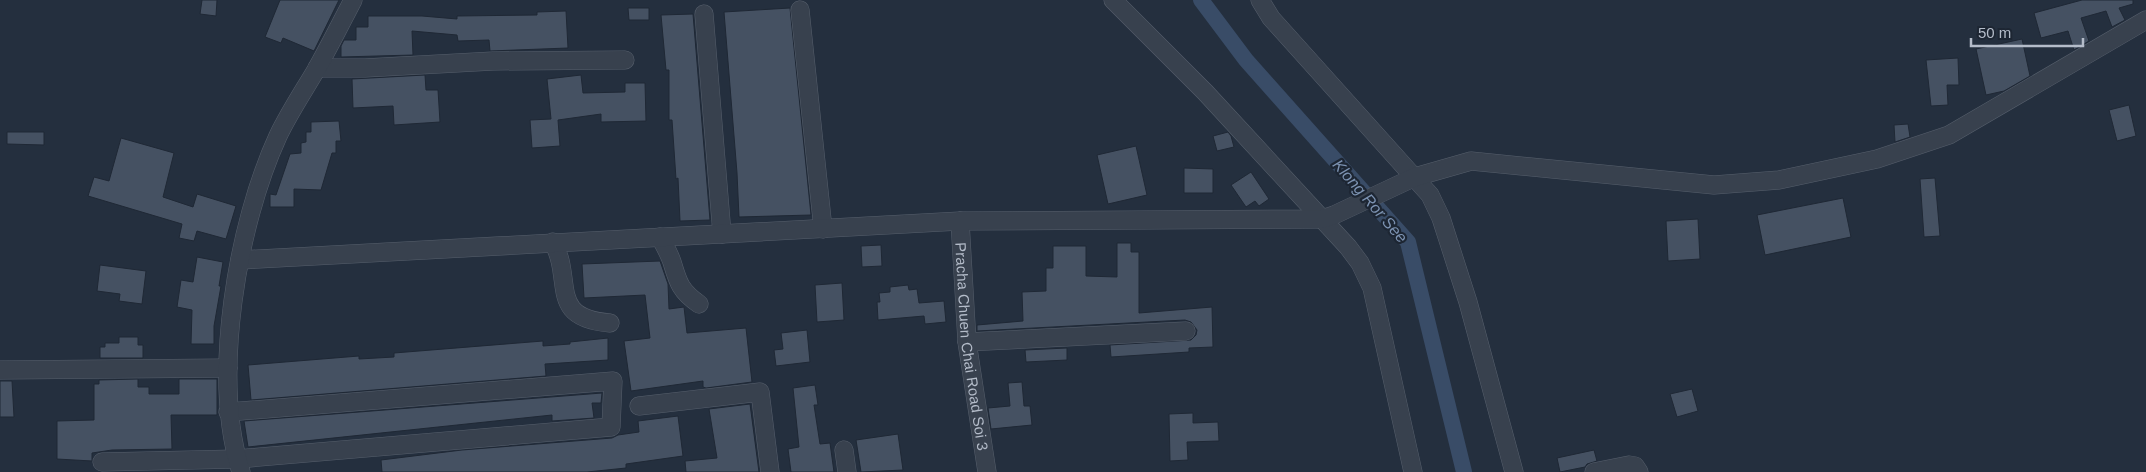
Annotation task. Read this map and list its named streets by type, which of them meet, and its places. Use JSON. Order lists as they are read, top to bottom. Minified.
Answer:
{"streets":{"street":["Pracha Chuen Chai Road Soi 3"]},"water":["Klong Ror See"],"scale_bar":"50 m"}
